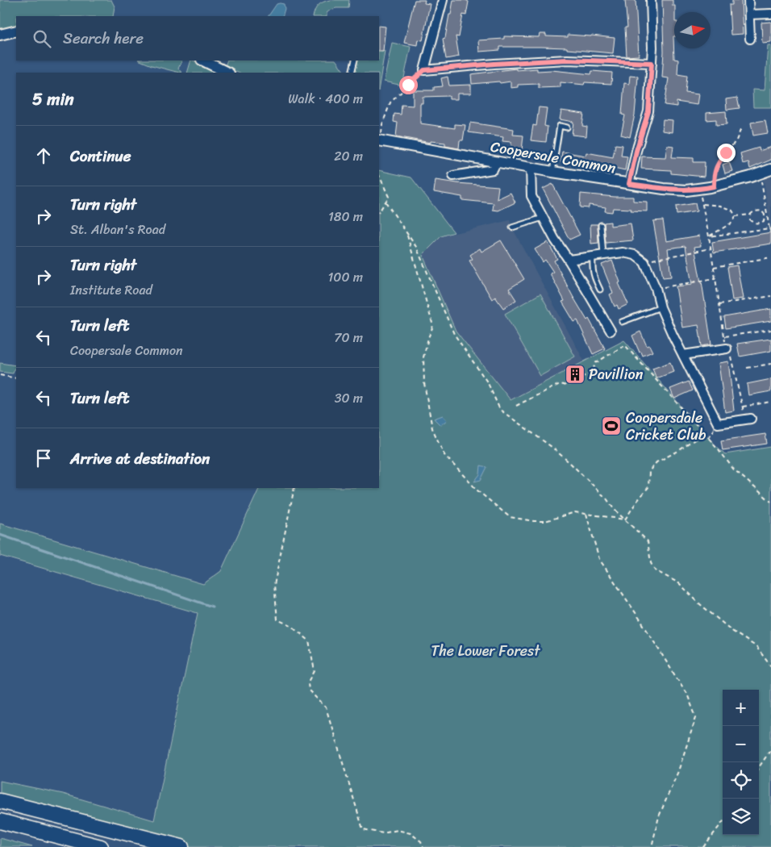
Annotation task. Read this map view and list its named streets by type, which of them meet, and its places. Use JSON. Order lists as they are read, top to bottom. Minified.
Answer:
{"streets":{"street":["Coopersale Common"]},"parks":["The Lower Forest"],"places":{"building":["Pavillion"],"sports":["Coopersdale Cricket Club"]},"north":"right","page":{"search":"Search here","heading":["5 min","Walk · 400 m"],"list":[["Continue","20 m"],["Turn right","St. Alban's Road","180 m"],["Turn right","Institute Road","100 m"],["Turn left","Coopersale Common","70 m"],["Turn left","30 m"],"Arrive at destination"],"map_buttons":["+","−"]}}
